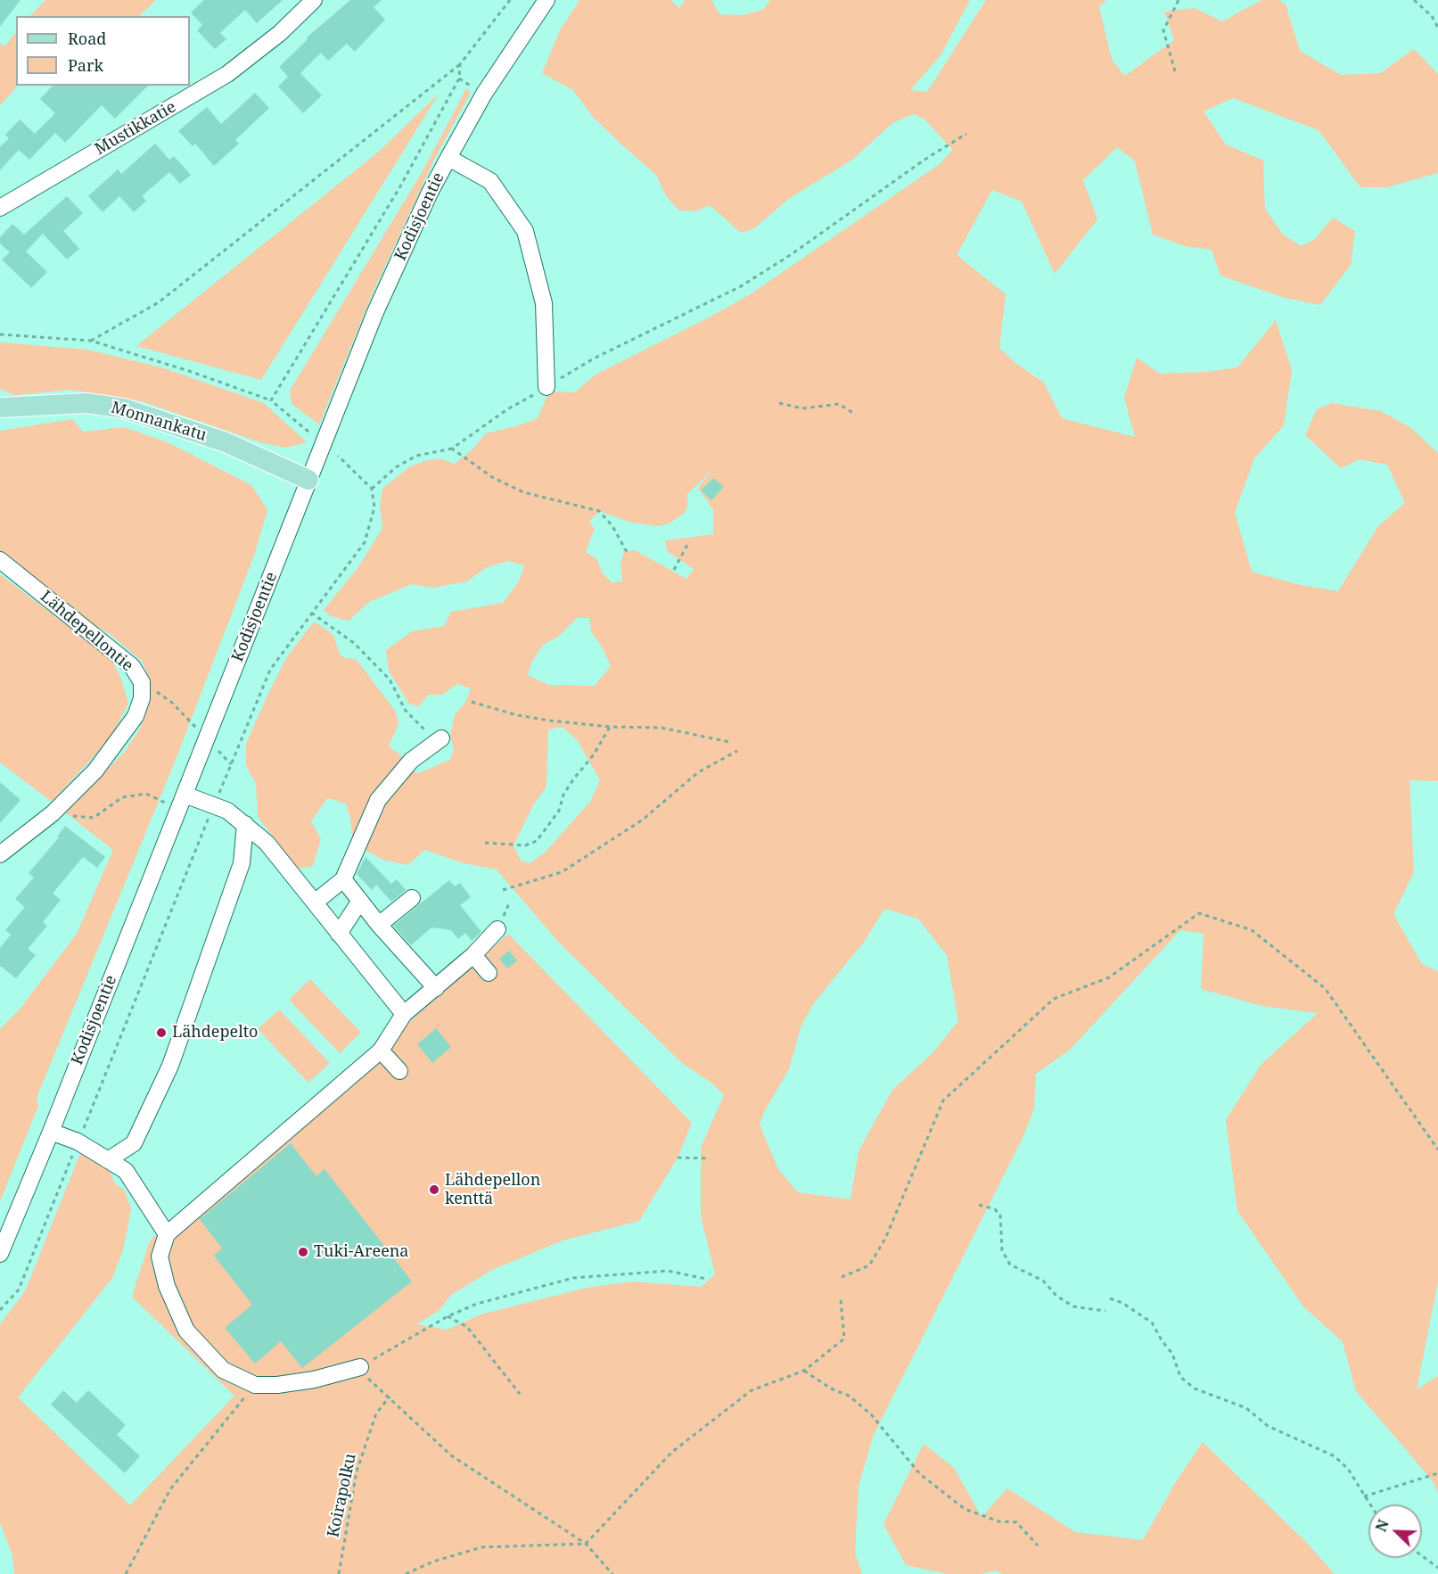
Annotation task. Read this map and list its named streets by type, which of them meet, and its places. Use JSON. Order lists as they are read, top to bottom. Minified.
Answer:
{"streets":{"main road":["Monnankatu"],"street":["Mustikkatie","Kodisjoentie","Lähdepellontie"],"path":["Koirapolku"]},"crossings":[["Kodisjoentie","Monnankatu"]],"places":["Lähdepelto","Lähdepellon kenttä","Tuki-Areena"],"legend":["Road","Park"],"north":"top left"}
